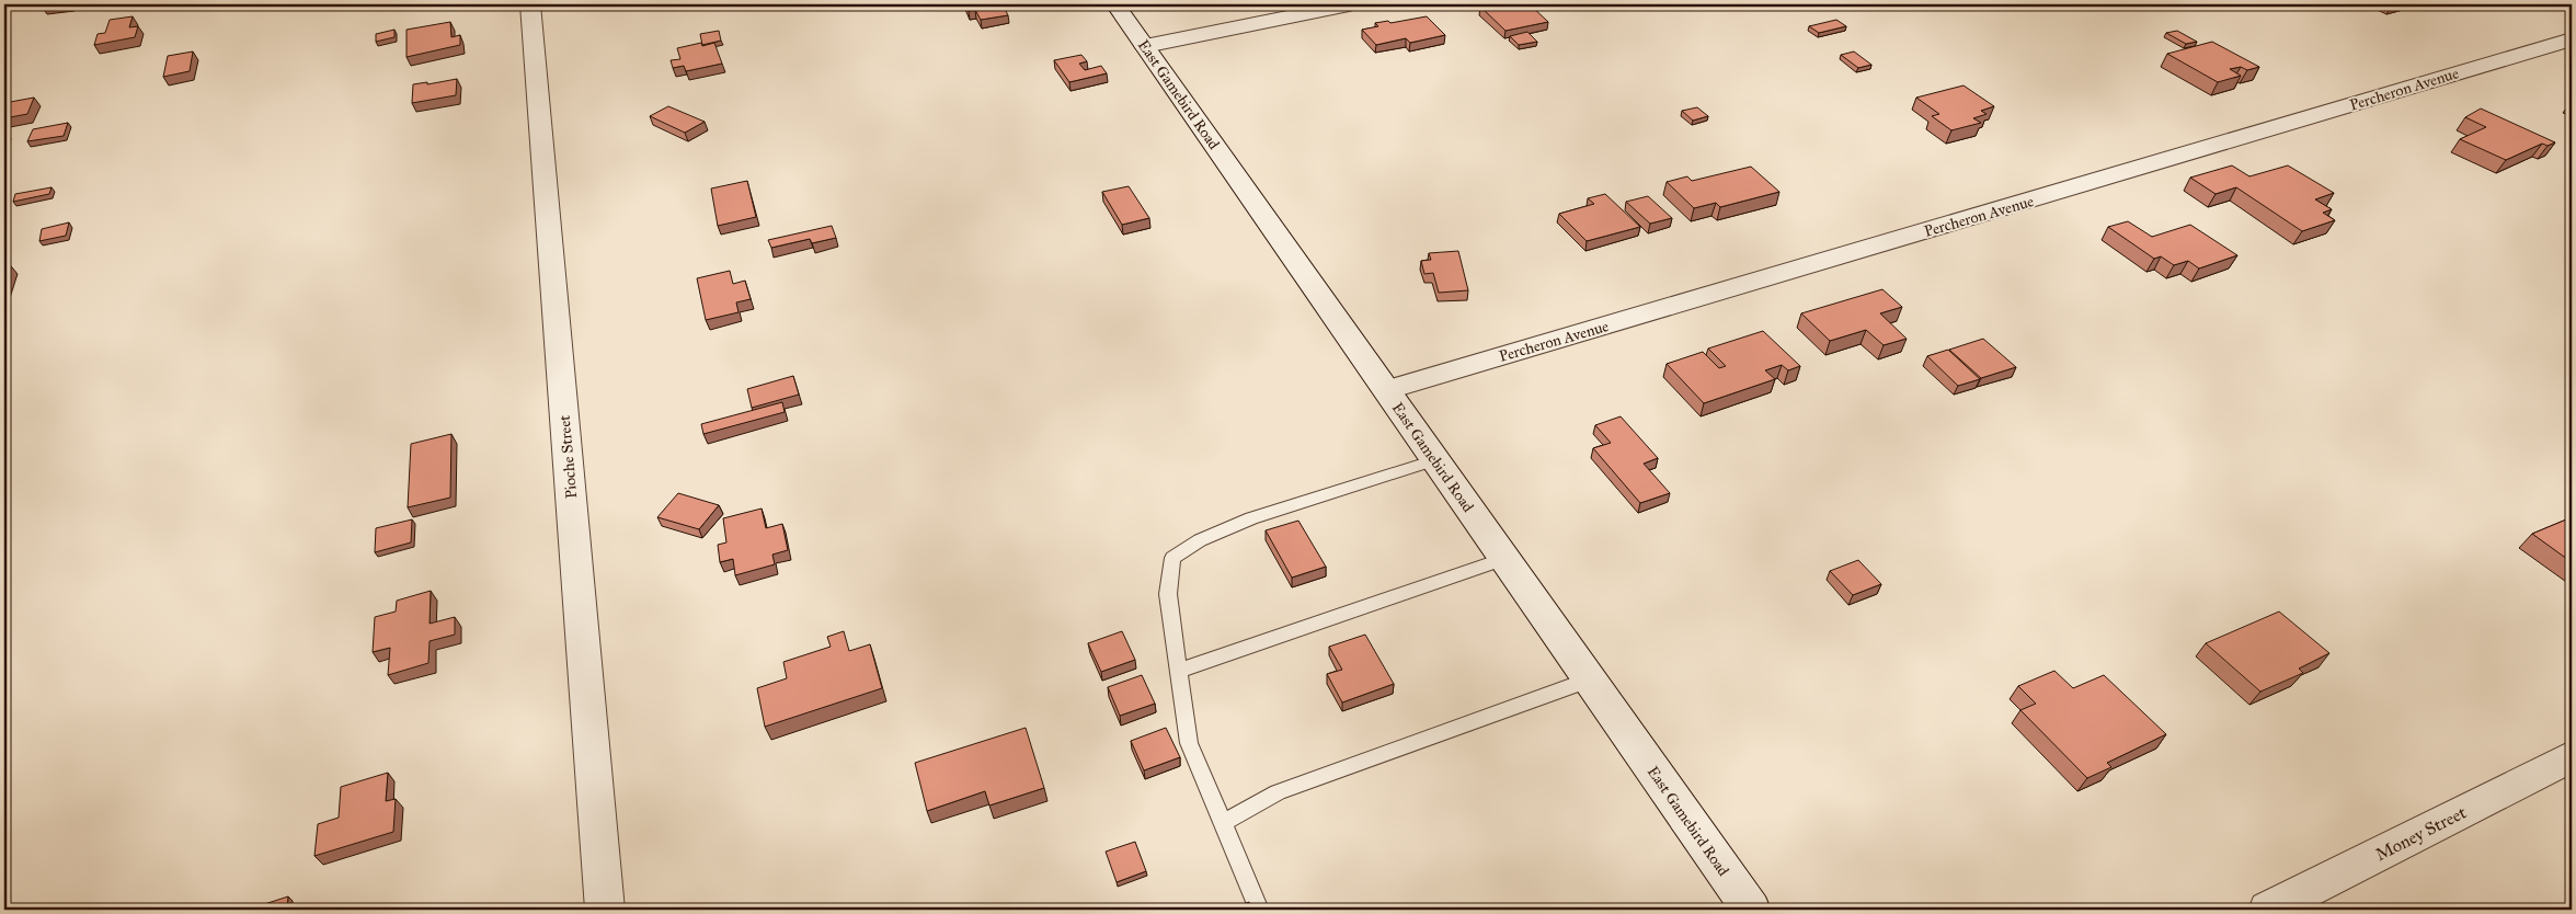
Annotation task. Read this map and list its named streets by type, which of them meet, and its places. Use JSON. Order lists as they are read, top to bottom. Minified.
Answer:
{"streets":{"street":["Percheron Avenue","East Gamebird Road","Pioche Street","Money Street"]},"crossings":[["Percheron Avenue","East Gamebird Road"]]}
